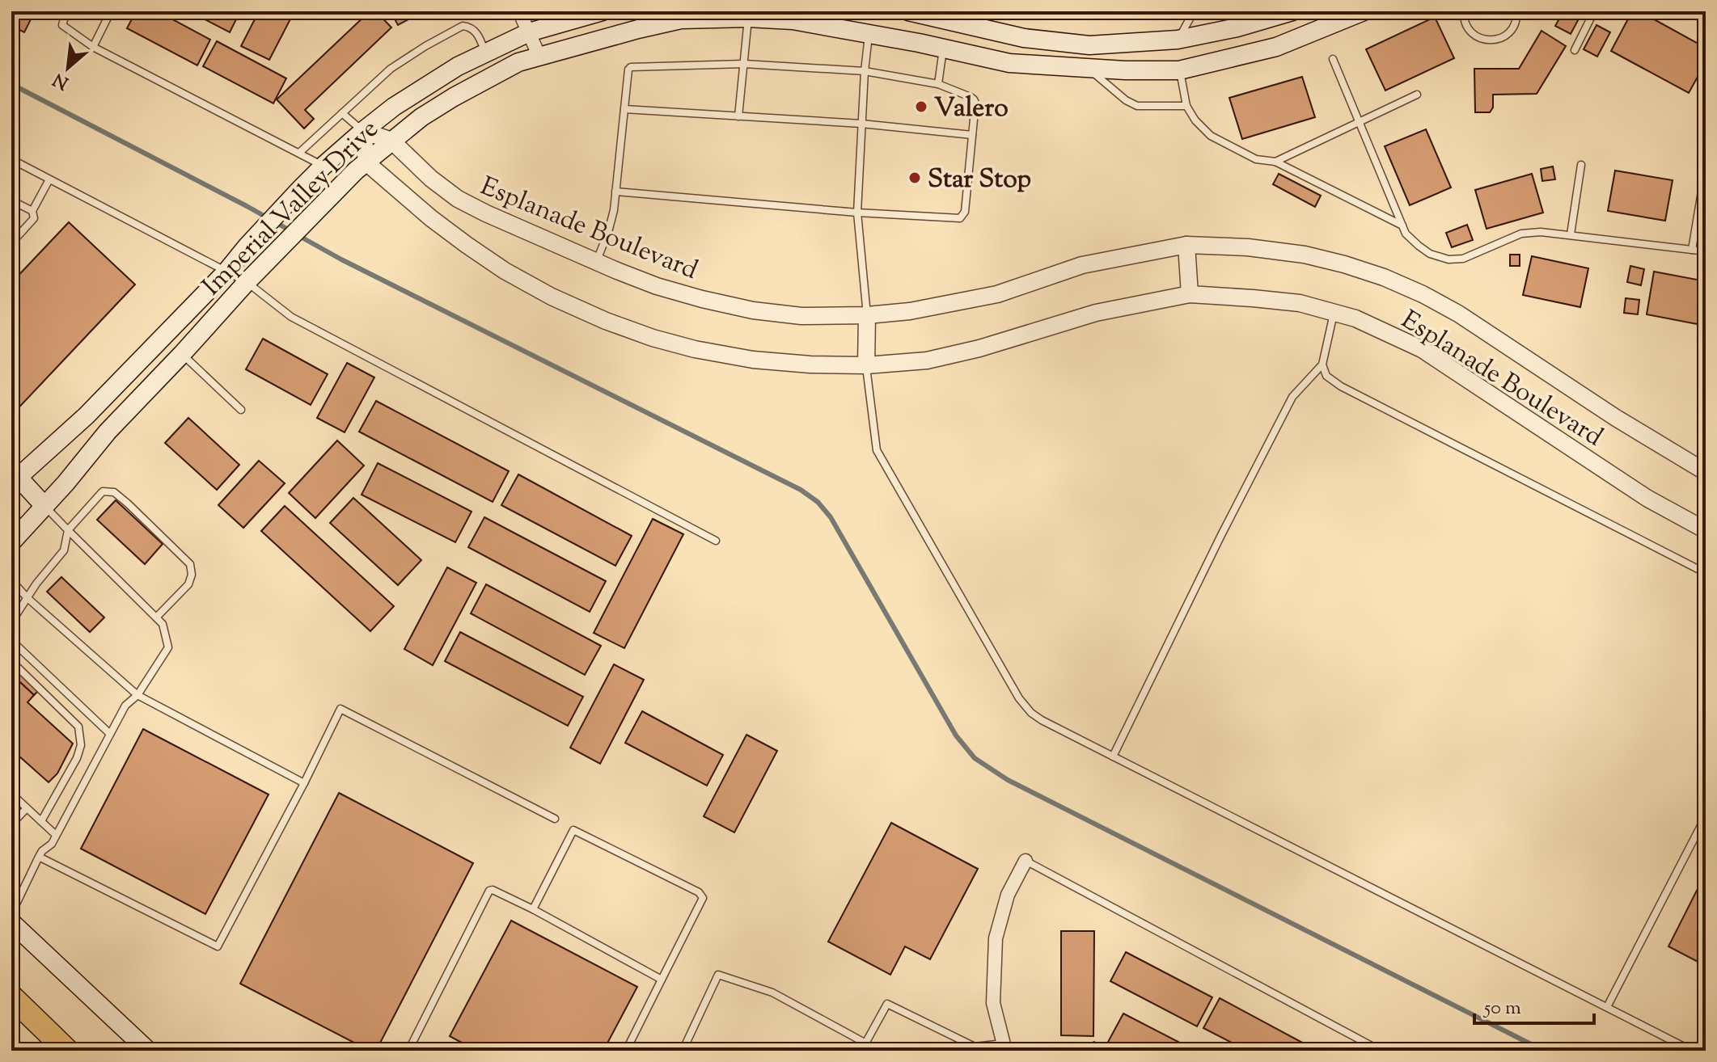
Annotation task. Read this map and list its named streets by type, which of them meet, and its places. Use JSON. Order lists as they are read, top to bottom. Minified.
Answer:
{"streets":{"main road":["Imperial Valley Drive"],"street":["Esplanade Boulevard"]},"crossings":[["Imperial Valley Drive","Esplanade Boulevard"]],"places":["Valero","Star Stop"],"scale_bar":"50 m","north":"bottom left"}
